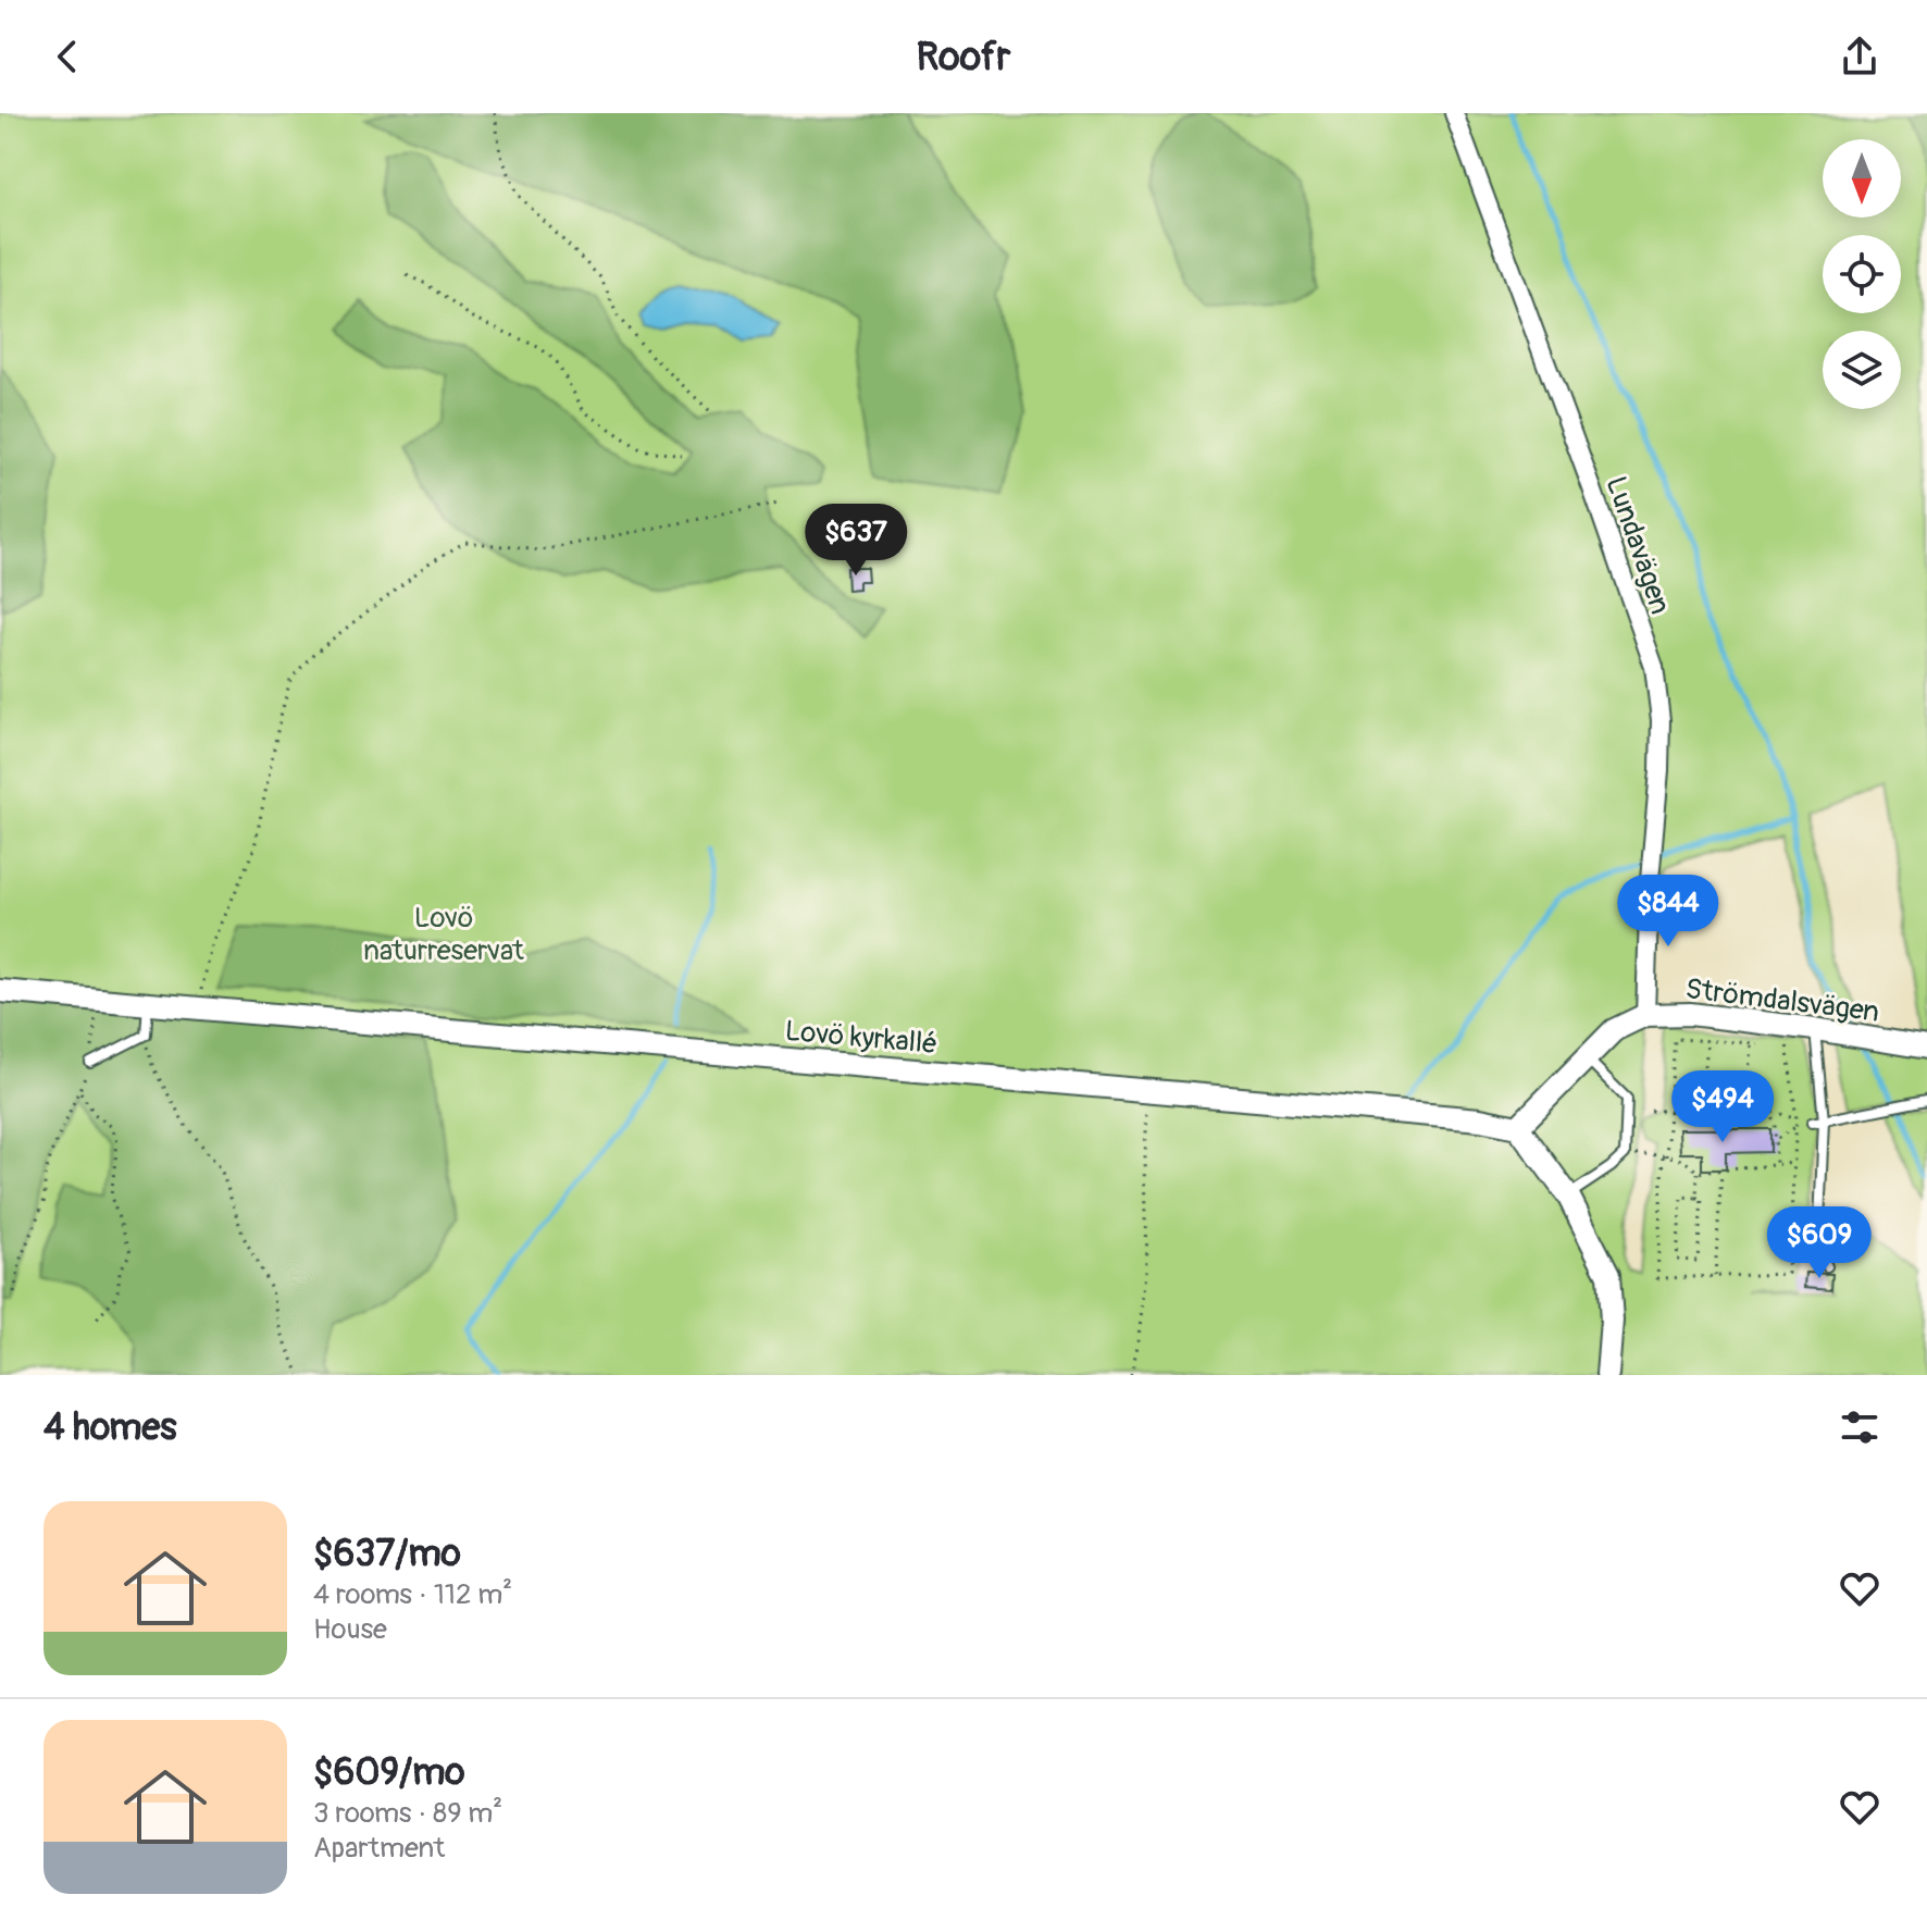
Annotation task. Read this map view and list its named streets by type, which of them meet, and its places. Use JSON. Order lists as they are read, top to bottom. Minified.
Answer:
{"streets":{"street":["Lundavägen","Strömdalsvägen","Lovö kyrkallé"]},"crossings":[["Lundavägen","Strömdalsvägen"],["Strömdalsvägen","Lovö kyrkallé"]],"parks":["Lovö naturreservat"],"north":"bottom","page":{"header":"Roofr","price":["$637","$844","$494","$609"],"heading":"4 homes","list":[{"name":"$637/mo","note":"4 rooms · 112 m² · House"},{"name":"$609/mo","note":"3 rooms · 89 m² · Apartment"}]}}
